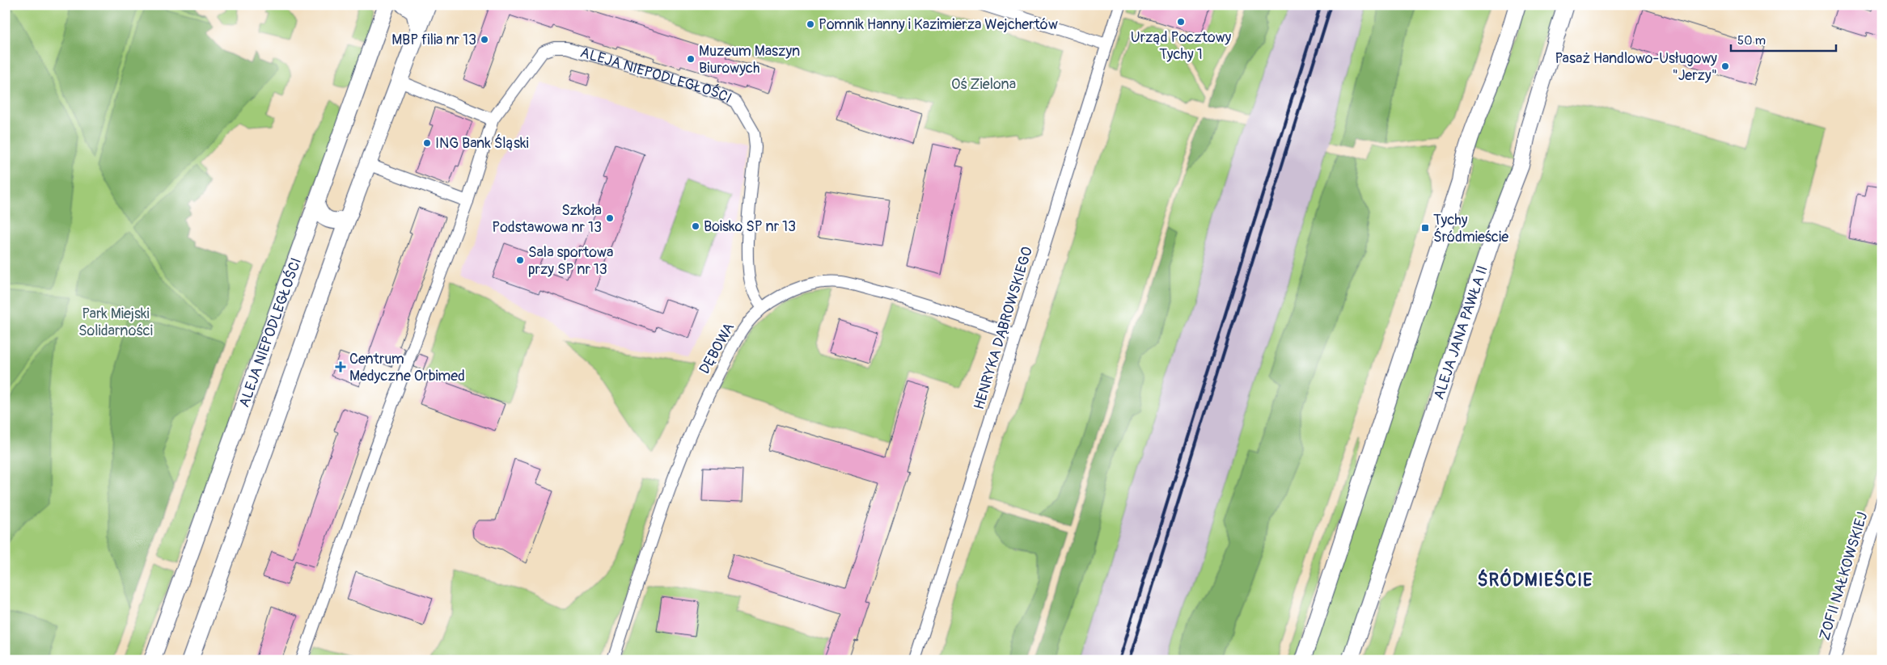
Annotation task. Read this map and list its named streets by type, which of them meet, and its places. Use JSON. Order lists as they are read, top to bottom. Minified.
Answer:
{"streets":{"street":["ALEJA NIEPODLEGŁOŚCI","HENRYKA DĄBROWSKIEGO","ALEJA JANA PAWŁA II","DĘBOWA","ZOFII NAŁKOWSKIEJ"]},"crossings":[["ALEJA NIEPODLEGŁOŚCI","DĘBOWA"],["HENRYKA DĄBROWSKIEGO","DĘBOWA"]],"districts":["ŚRÓDMIEŚCIE"],"parks":["Oś Zielona","Park Miejski Solidarności"],"places":{"other":["Urząd Pocztowy Tychy 1","Pomnik Hanny i Kazimierza Wejchertów","MBP filia nr 13","Muzeum Maszyn Biurowych","Pasaż Handlowo-Usługowy \"Jerzy\"","ING Bank Śląski","Szkoła Podstawowa nr 13","Boisko SP nr 13","Sala sportowa przy SP nr 13"],"transit":["Tychy Śródmieście"],"health":["Centrum Medyczne Orbimed"]},"scale_bar":"50 m"}
